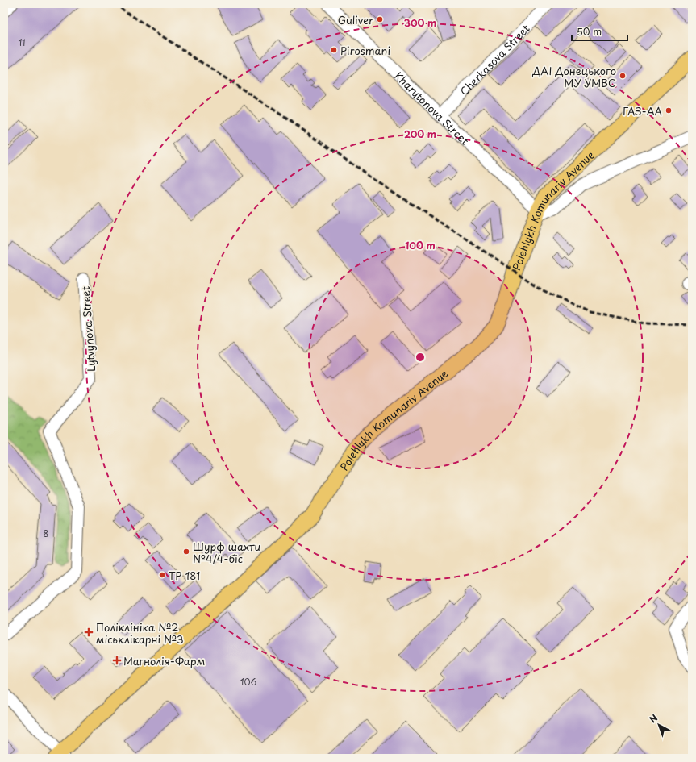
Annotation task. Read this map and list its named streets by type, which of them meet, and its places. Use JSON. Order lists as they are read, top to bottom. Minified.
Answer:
{"streets":{"main road":["Polehlykh Komunariv Avenue"],"street":["Cherkasova Street","Kharytonova Street","Lytvynova Street"]},"crossings":[["Cherkasova Street","Kharytonova Street"],["Kharytonova Street","Polehlykh Komunariv Avenue"]],"places":{"other":["Guliver","Pirosmani","ДАІ Донецького МУ УМВС","ГАЗ-АА","Шурф шахти №4/4-біс","TP 181"],"health":["Поліклініка №2 міськлікарні №3","Магнолія-Фарм"]},"house_numbers":["11","8","106"],"scale_bar":"50 m","north":"top left","rings":["300 m","200 m","100 m"]}
